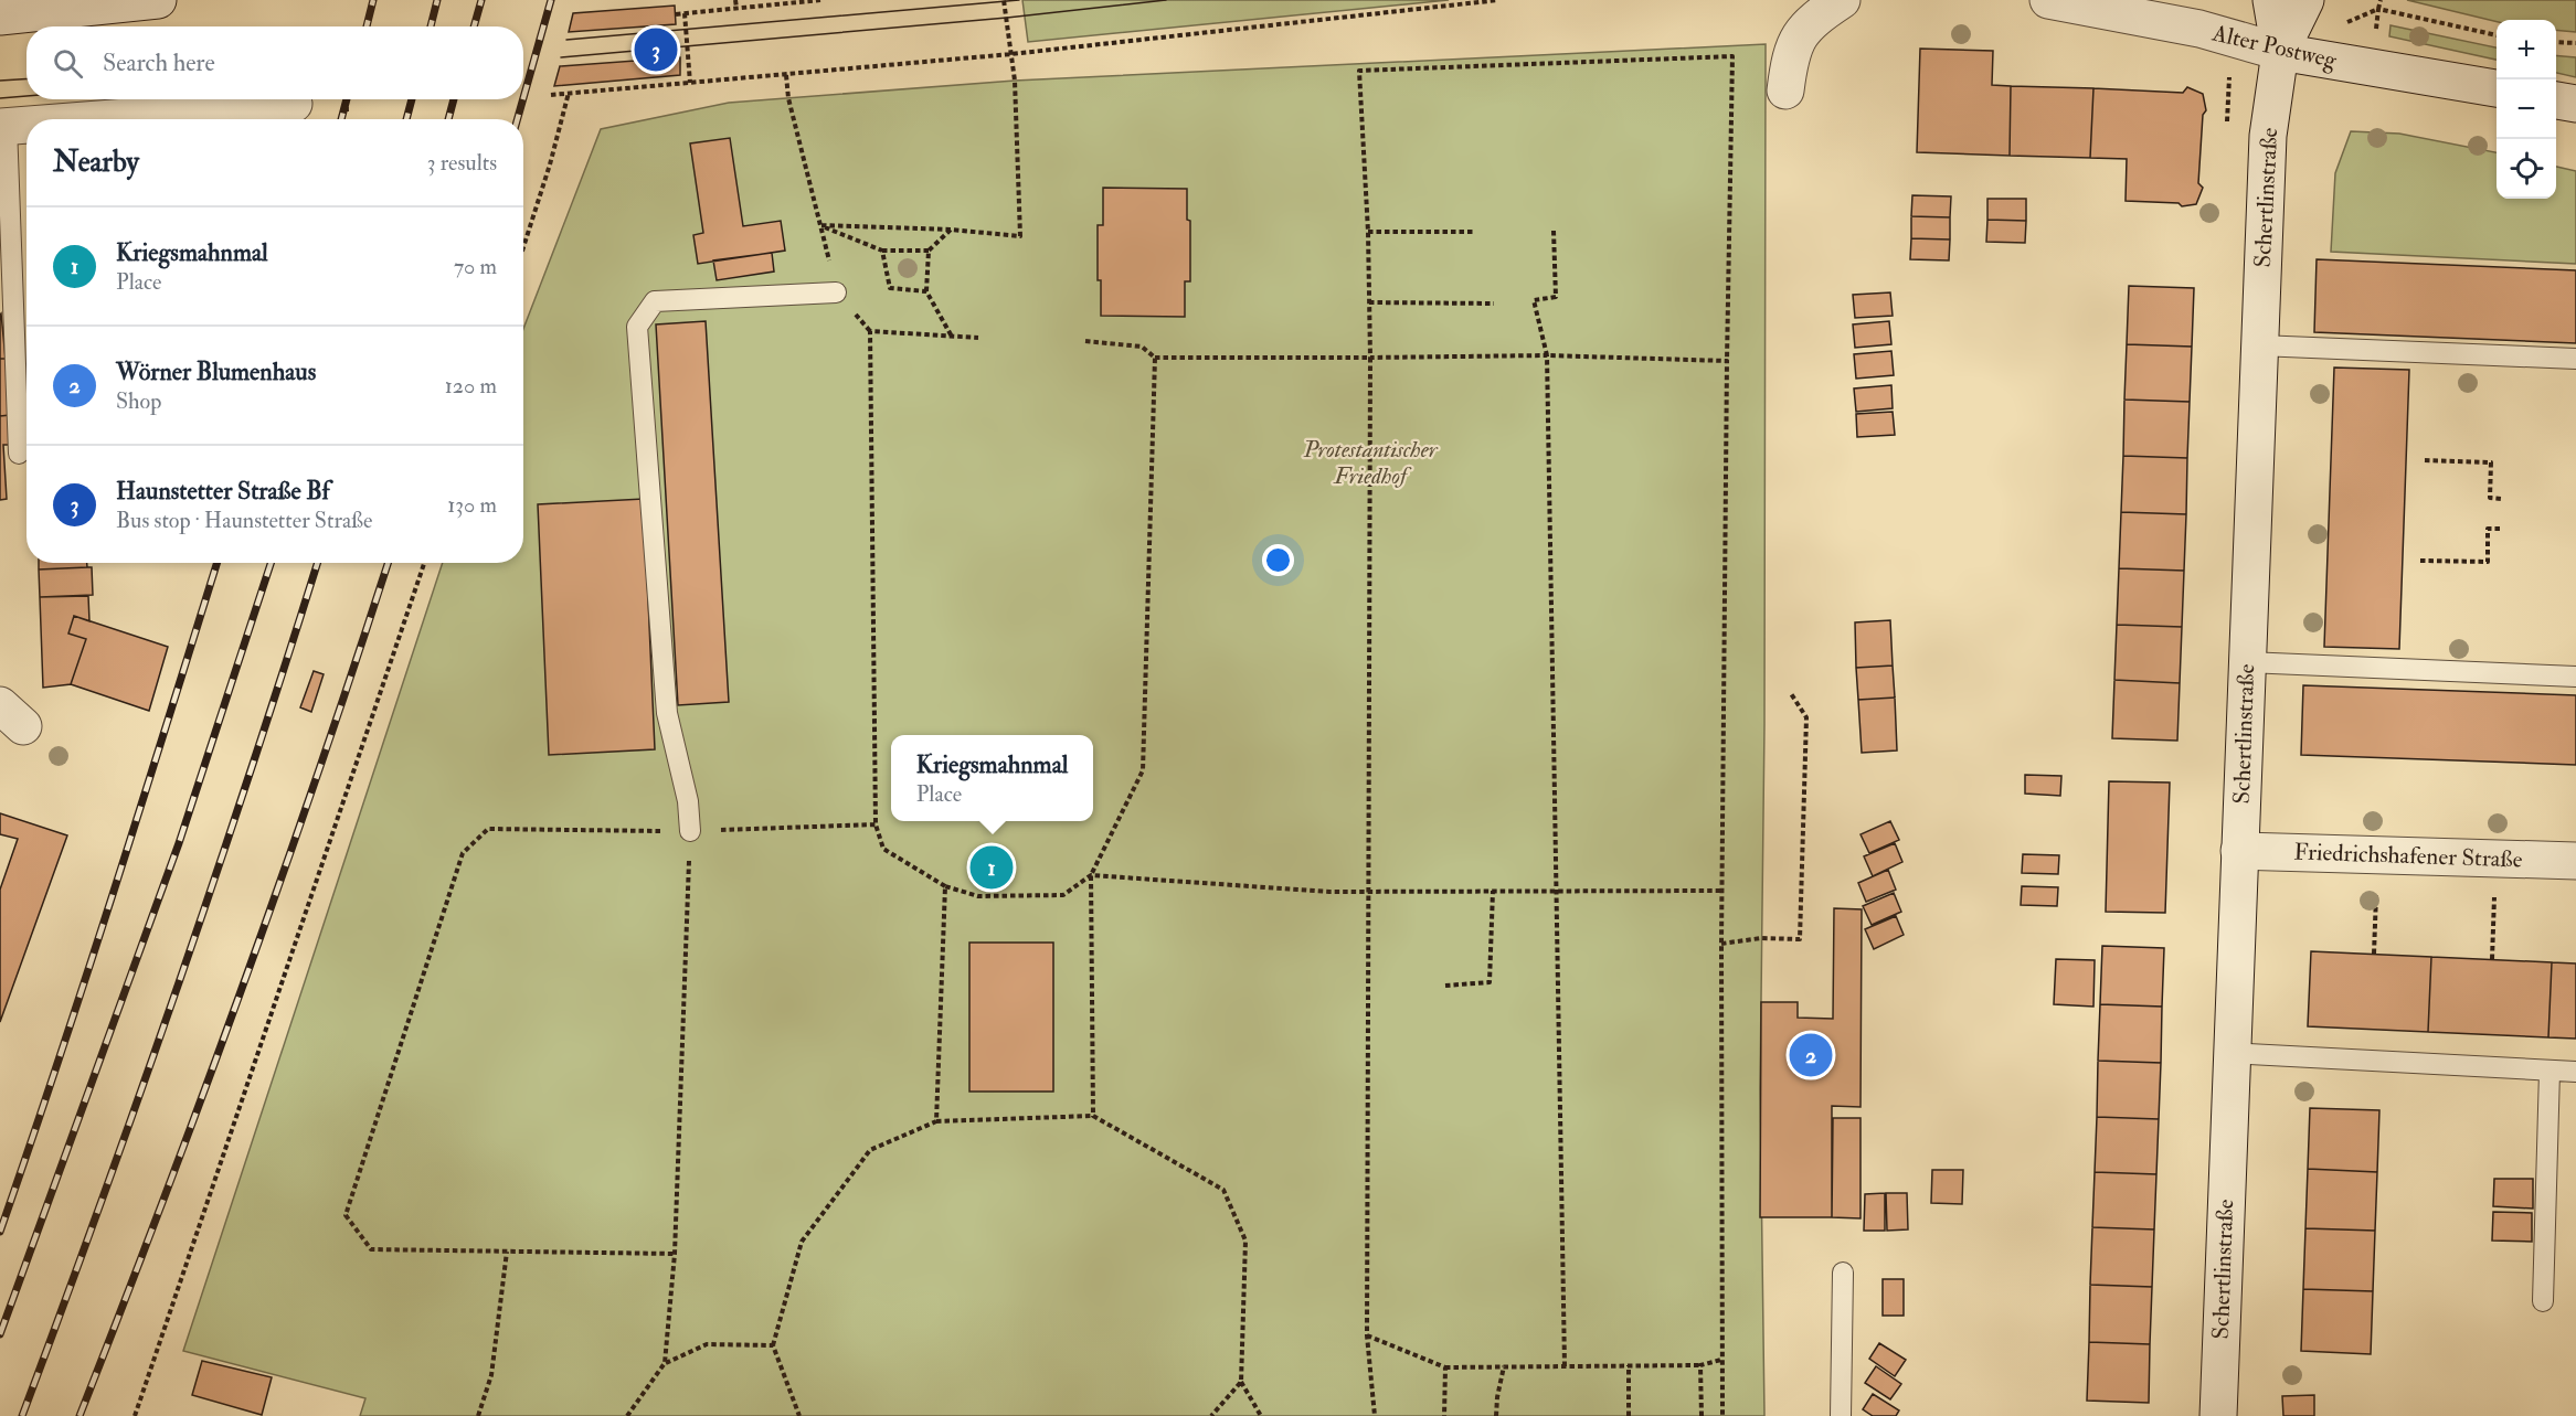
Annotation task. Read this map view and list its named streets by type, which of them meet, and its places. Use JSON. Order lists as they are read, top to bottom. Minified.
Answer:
{"streets":{"street":["Alter Postweg","Schertlinstraße","Friedrichshafener Straße"]},"crossings":[["Alter Postweg","Schertlinstraße"],["Schertlinstraße","Friedrichshafener Straße"]],"parks":["Protestantischer Friedhof"],"page":{"map_buttons":["+","−"],"pins":["3","1","2"],"search":"Search here","heading":["Nearby","3 results"],"list":[{"mark":"1","name":"Kriegsmahnmal","note":"Place","value":"70 m"},{"mark":"2","name":"Wörner Blumenhaus","note":"Shop","value":"120 m"},{"mark":"3","name":"Haunstetter Straße Bf","note":"Bus stop · Haunstetter Straße","value":"130 m"}],"popup":["Kriegsmahnmal","Place"]}}
